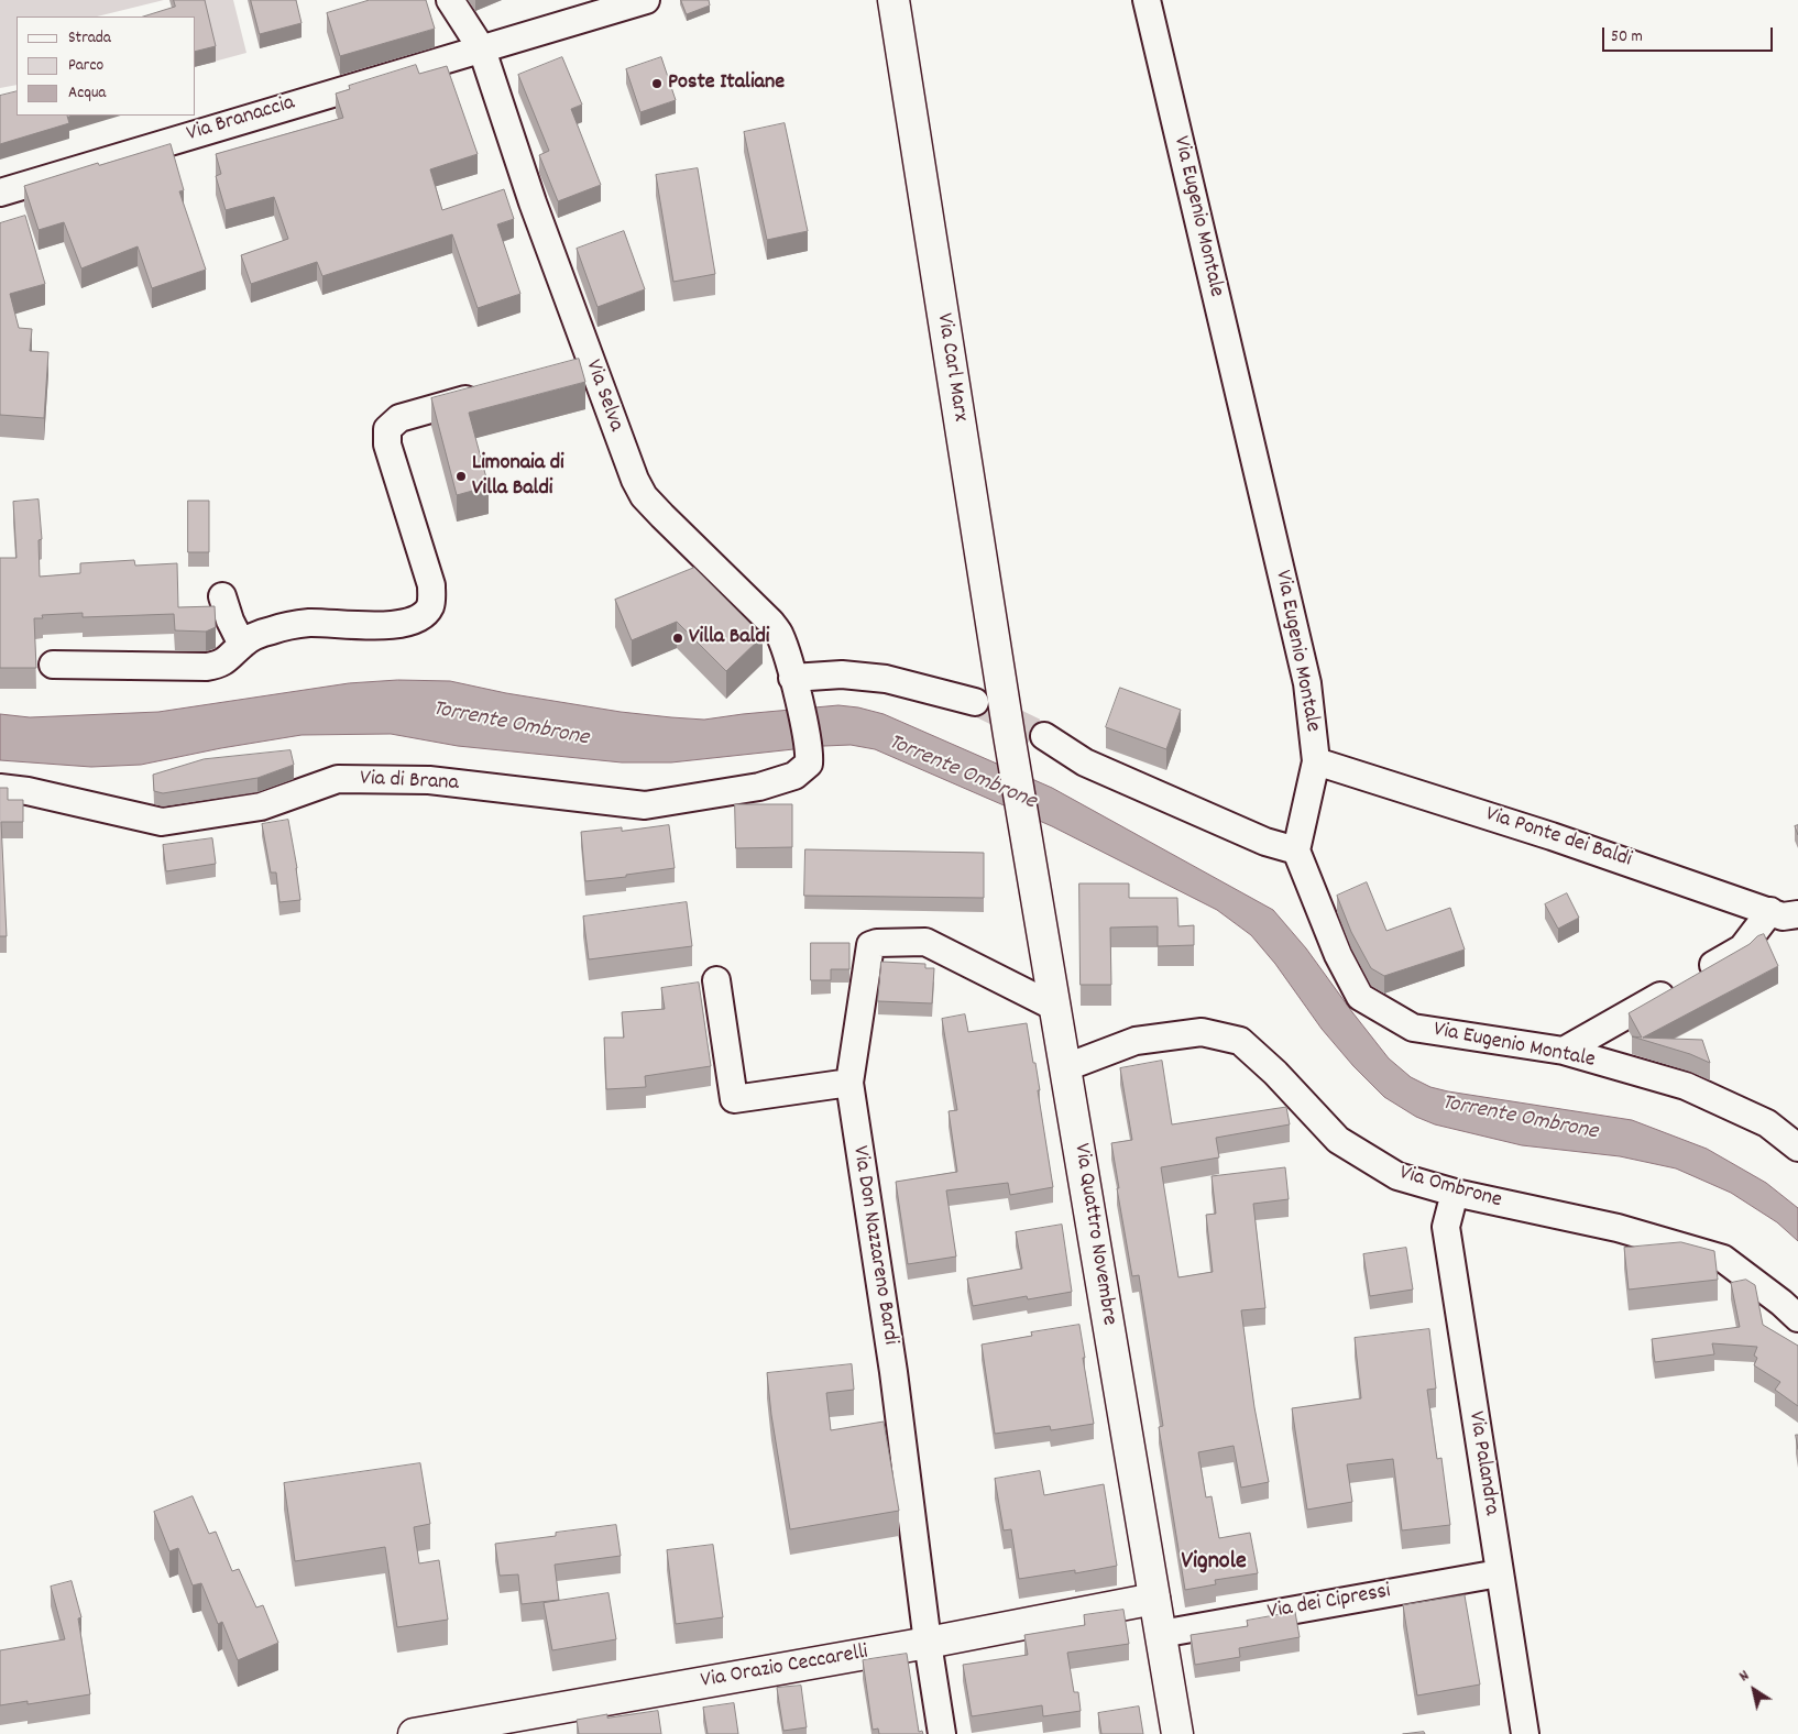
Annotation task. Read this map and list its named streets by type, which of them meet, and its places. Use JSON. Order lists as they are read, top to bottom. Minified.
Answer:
{"streets":{"main road":["Via Carl Marx","Via Quattro Novembre","Via Orazio Ceccarelli"],"street":["Via Branaccia","Via Eugenio Montale","Via Selva","Via di Brana","Via Ponte dei Baldi","Via Ombrone","Via Don Nazzareno Bardi","Via Palandra","Via dei Cipressi"]},"crossings":[["Via Branaccia","Via Selva"],["Via Eugenio Montale","Via Ponte dei Baldi"],["Via Carl Marx","Via Quattro Novembre"],["Via Selva","Via di Brana"],["Via Ombrone","Via Quattro Novembre"],["Via Ombrone","Via Palandra"],["Via Quattro Novembre","Via Don Nazzareno Bardi"],["Via Quattro Novembre","Via dei Cipressi"],["Via Quattro Novembre","Via Orazio Ceccarelli"],["Via Don Nazzareno Bardi","Via Orazio Ceccarelli"],["Via Palandra","Via dei Cipressi"]],"districts":["Vignole"],"water":["Torrente Ombrone"],"places":["Poste Italiane","Limonaia di Villa Baldi","Villa Baldi"],"legend":["Strada","Parco","Acqua"],"scale_bar":"50 m","north":"top left"}
